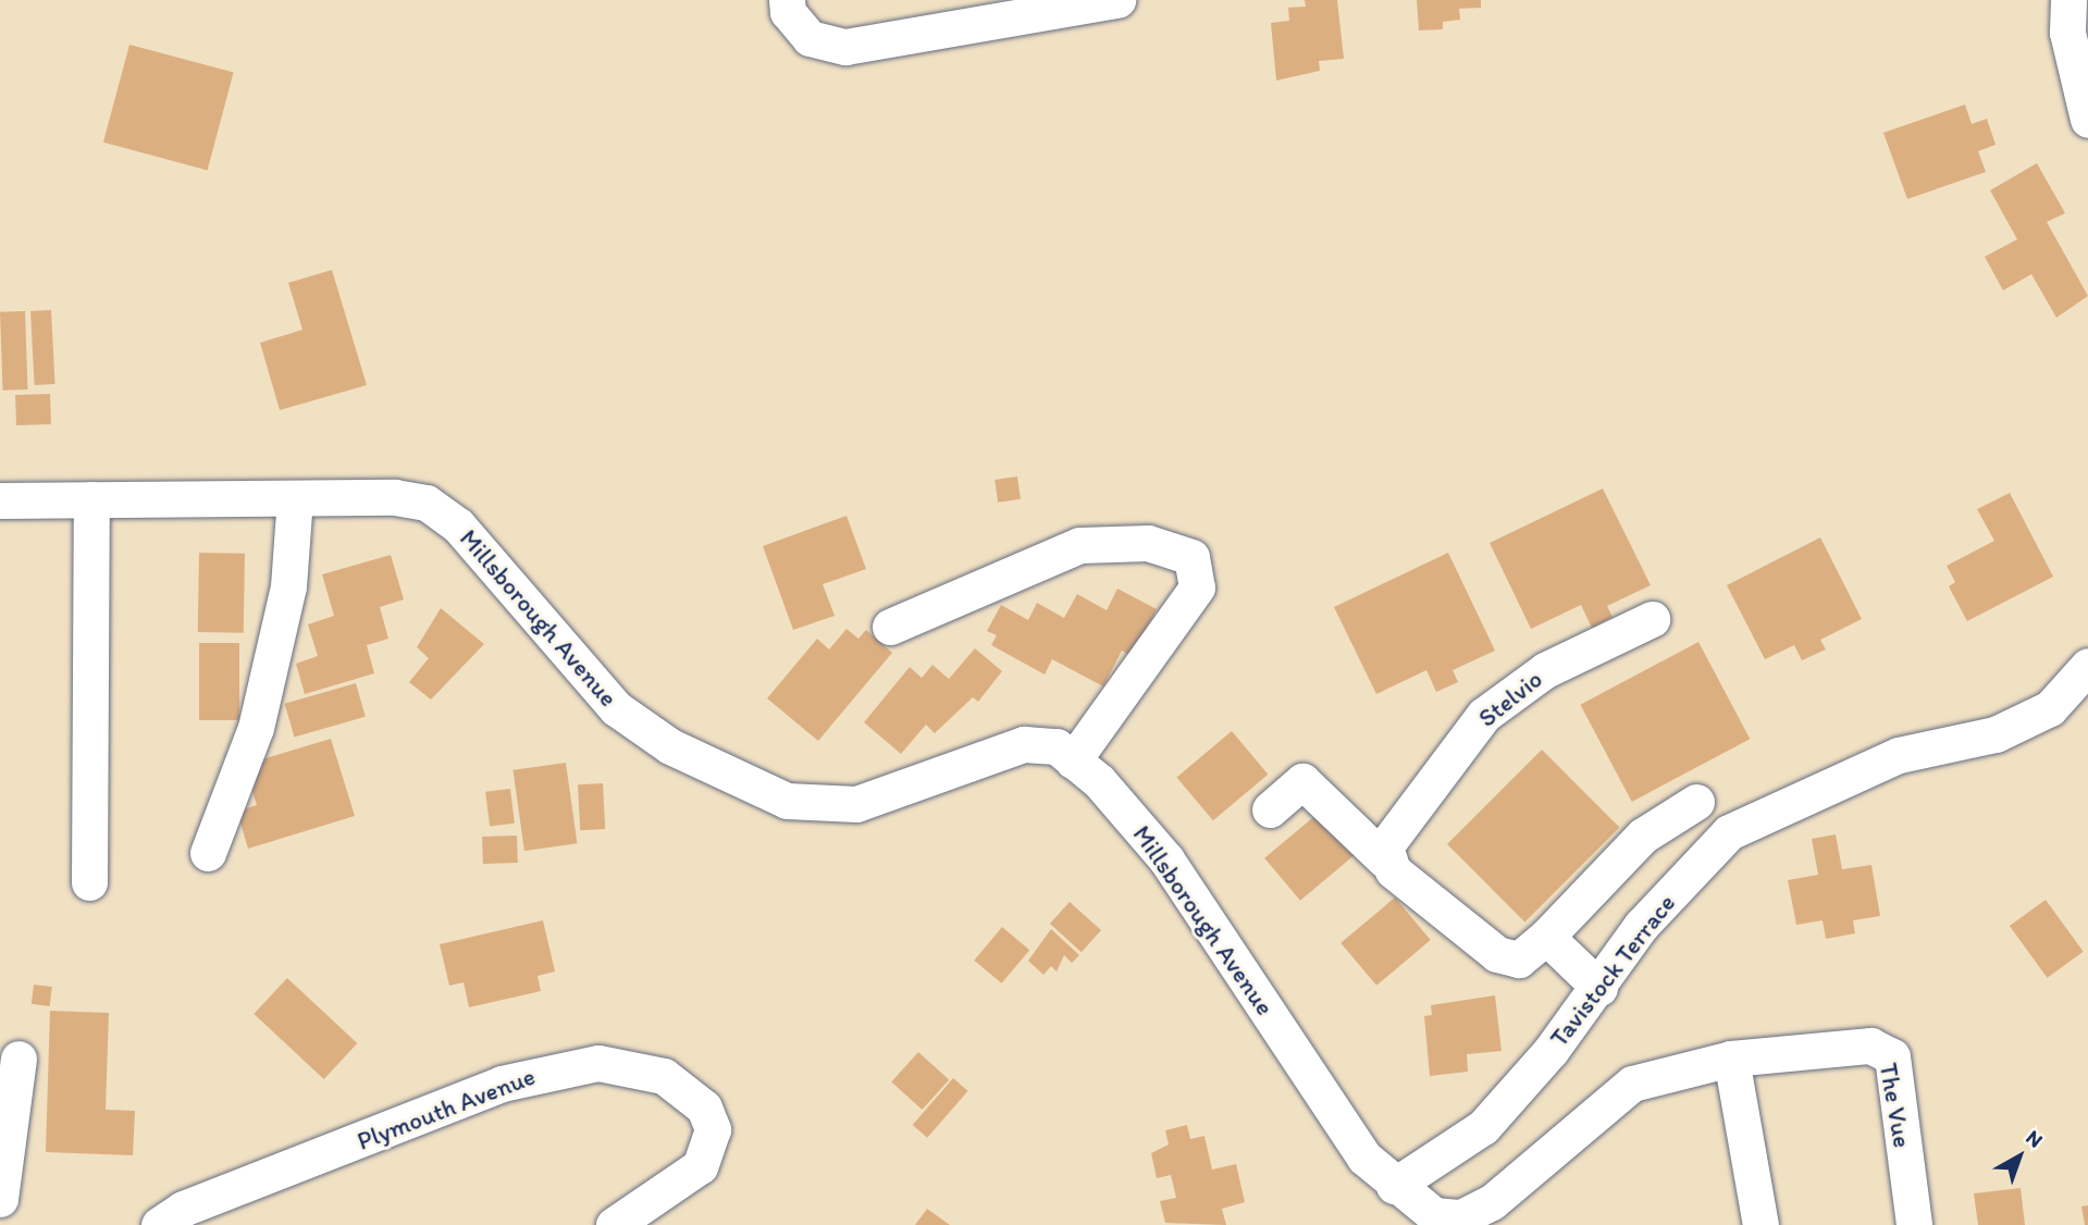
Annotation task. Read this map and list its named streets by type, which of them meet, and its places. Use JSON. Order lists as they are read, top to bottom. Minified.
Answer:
{"streets":{"street":["Millsborough Avenue","Stelvio","Tavistock Terrace","The Vue","Plymouth Avenue"]},"crossings":[["Millsborough Avenue","Tavistock Terrace"],["Millsborough Avenue","The Vue"]],"north":"top right"}
